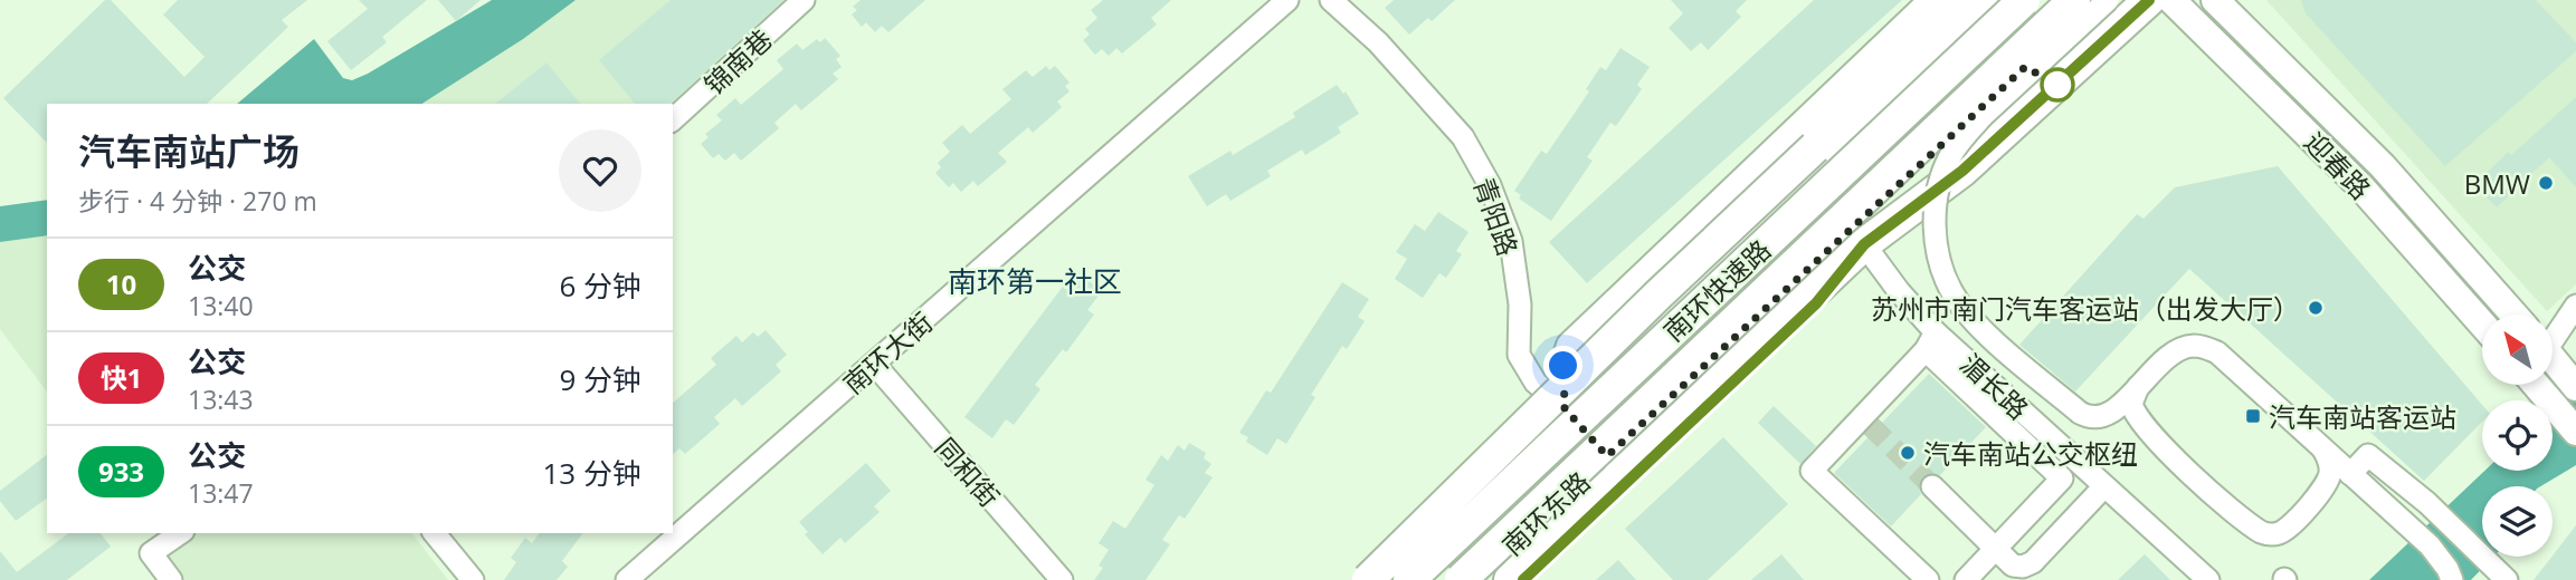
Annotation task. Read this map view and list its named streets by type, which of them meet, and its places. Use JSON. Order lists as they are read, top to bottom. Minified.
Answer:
{"streets":{"highway":["南环快速路"],"main road":["迎春路","南环东路"],"street":["锦南巷","青阳路","南环大街","湄长路","同和街"]},"crossings":[["青阳路","南环东路"],["南环大街","同和街"]],"districts":["南环第一社区"],"places":{"other":["BMW","苏州市南门汽车客运站（出发大厅）","汽车南站公交枢纽"],"transit":["汽车南站客运站"]},"lines":["bus line 10"],"north":"top left","page":{"heading":["汽车南站广场","步行 · 4 分钟 · 270 m"],"list":[{"mark":"10","name":"公交","note":"13:40","value":"6 分钟"},{"mark":"快1","name":"公交","note":"13:43","value":"9 分钟"},{"mark":"933","name":"公交","note":"13:47","value":"13 分钟"}]}}
